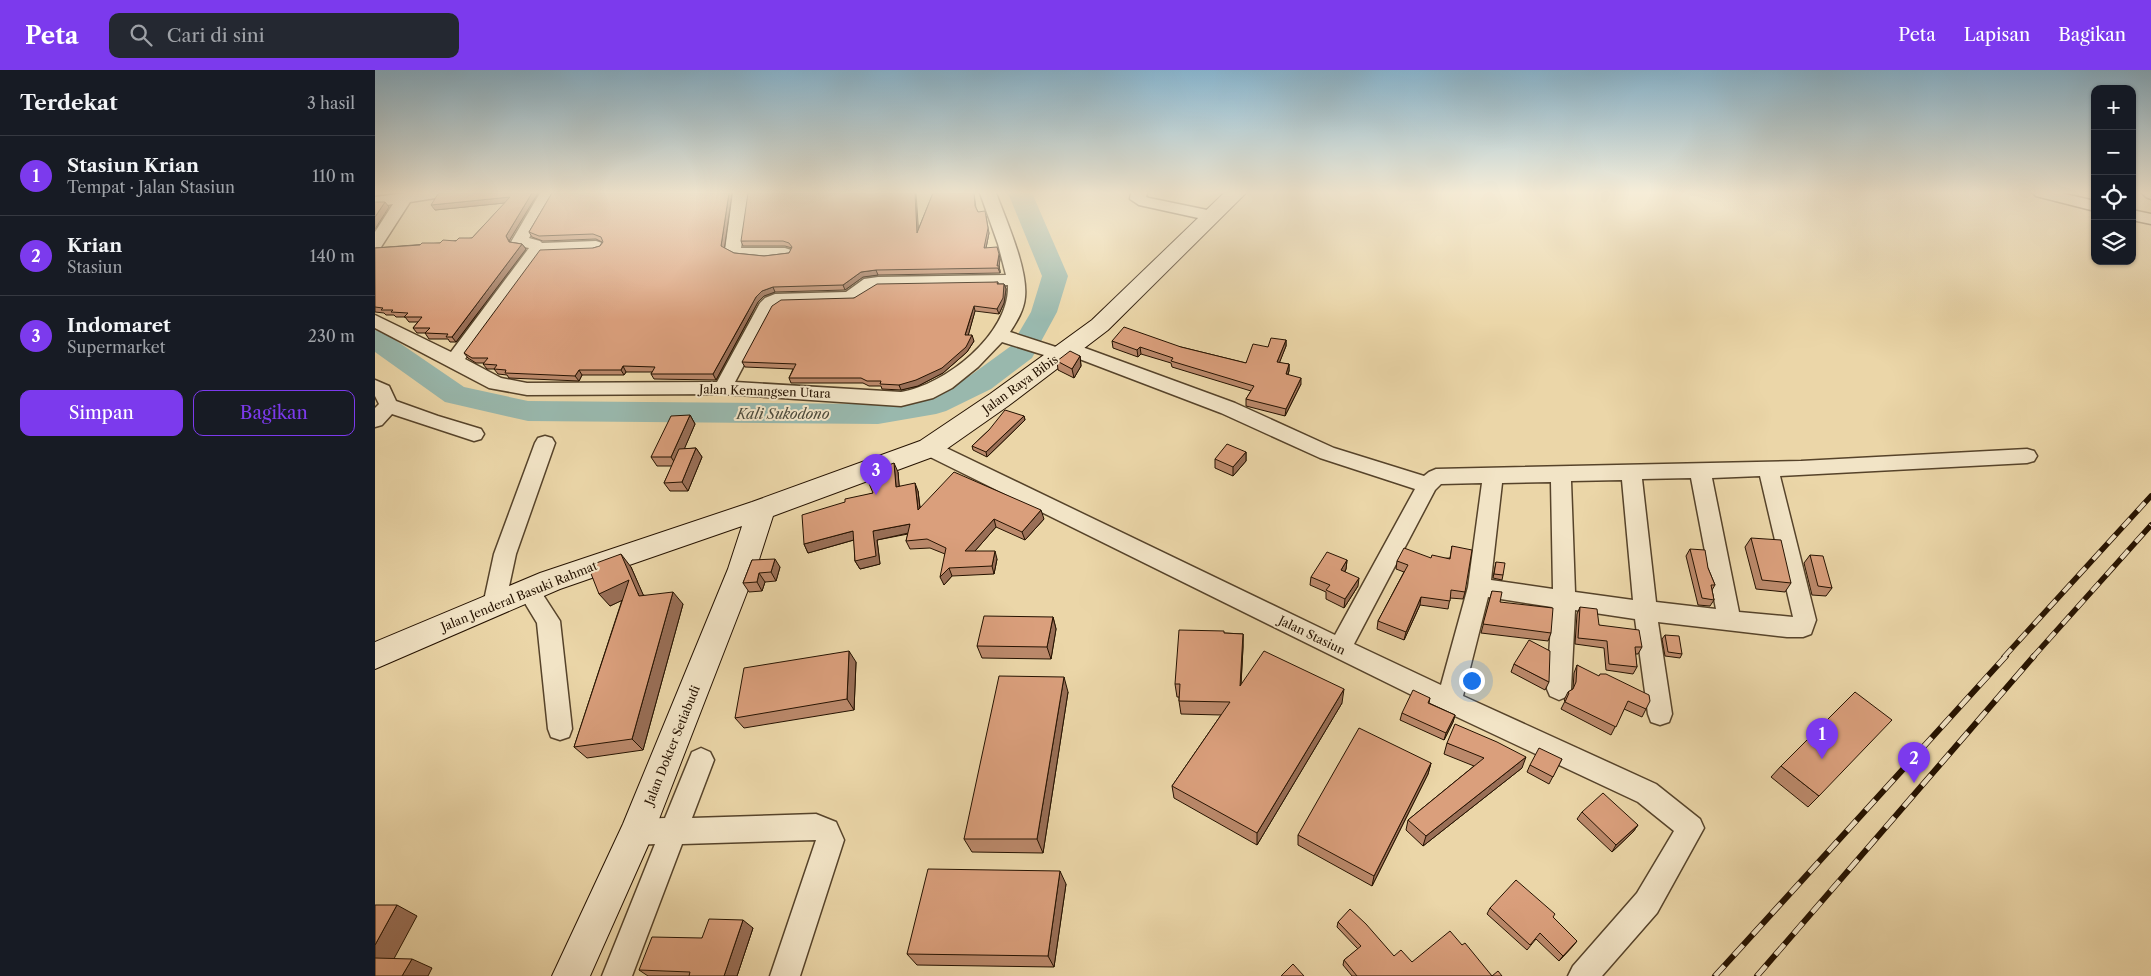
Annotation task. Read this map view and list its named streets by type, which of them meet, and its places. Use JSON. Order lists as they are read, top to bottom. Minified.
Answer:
{"streets":{"main road":["Jalan Raya Bibis","Jalan Jenderal Basuki Rahmat","Jalan Dokter Setiabudi"],"street":["Jalan Kemangsen Utara","Jalan Stasiun"]},"crossings":[["Jalan Raya Bibis","Jalan Jenderal Basuki Rahmat"],["Jalan Raya Bibis","Jalan Stasiun"],["Jalan Raya Bibis","Jalan Dokter Setiabudi"],["Jalan Jenderal Basuki Rahmat","Jalan Dokter Setiabudi"]],"water":["Kali Sukodono"],"page":{"header":"Peta","search":"Cari di sini","nav":["Peta","Lapisan","Bagikan"],"heading":["Terdekat","3 hasil"],"map_buttons":["+","−"],"list":[{"mark":"1","name":"Stasiun Krian","note":"Tempat · Jalan Stasiun","value":"110 m"},{"mark":"2","name":"Krian","note":"Stasiun","value":"140 m"},{"mark":"3","name":"Indomaret","note":"Supermarket","value":"230 m"}],"buttons":["Simpan","Bagikan"],"pins":["3","1","2"]}}
